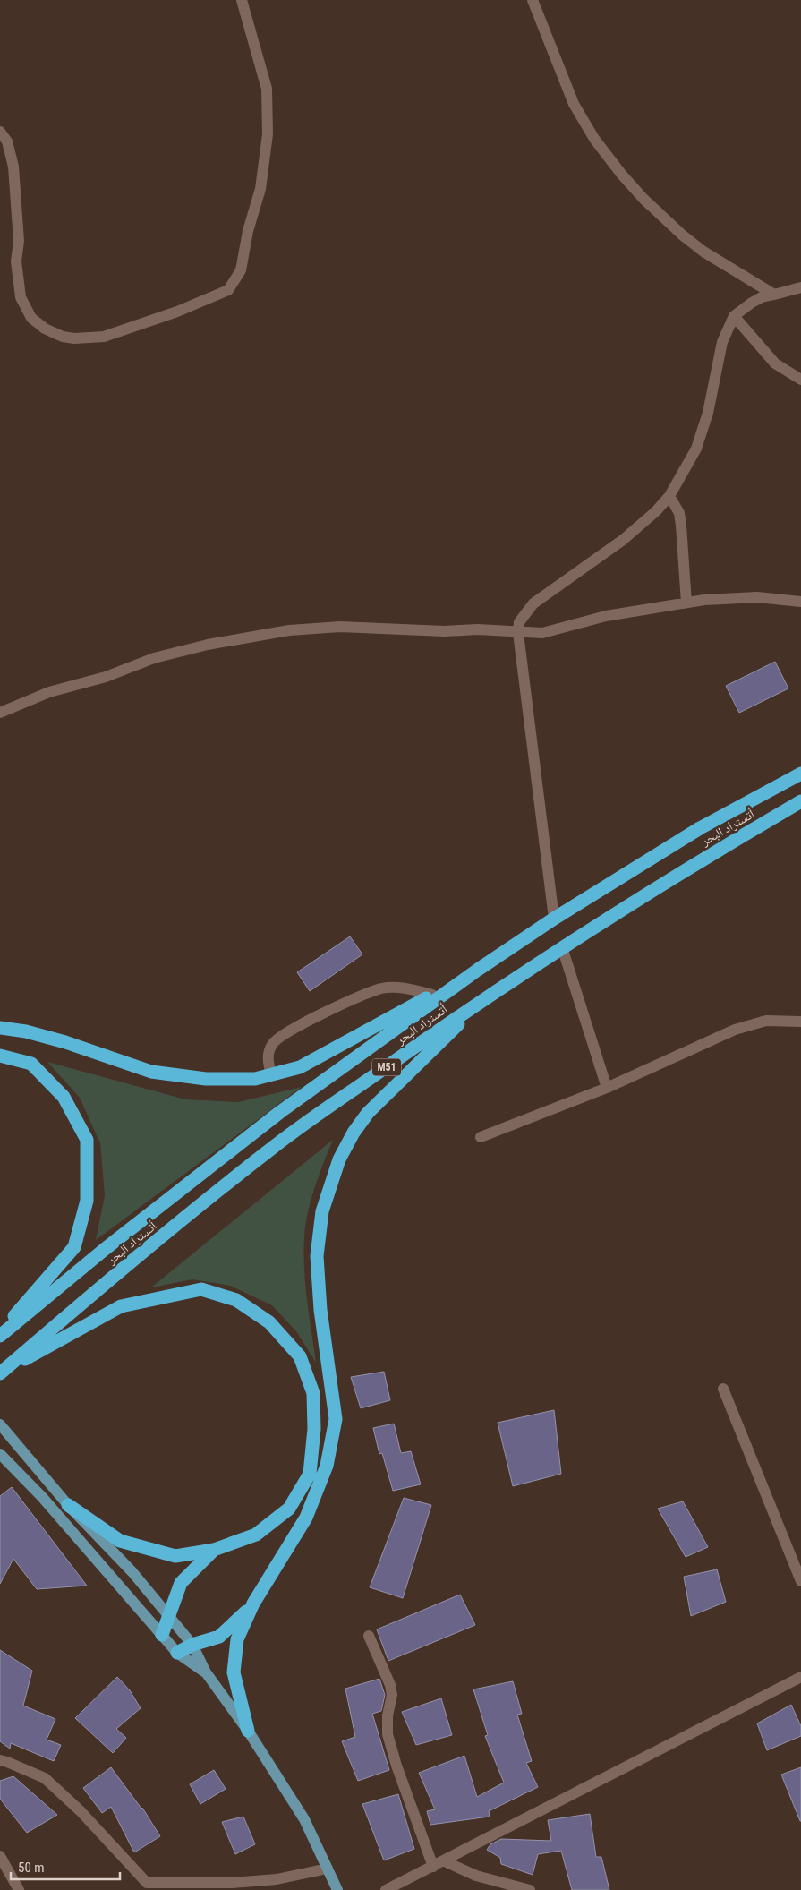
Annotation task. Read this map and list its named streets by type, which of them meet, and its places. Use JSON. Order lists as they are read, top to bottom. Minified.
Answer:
{"streets":{"highway":["أتستراد البحر","M51"]},"scale_bar":"50 m"}
